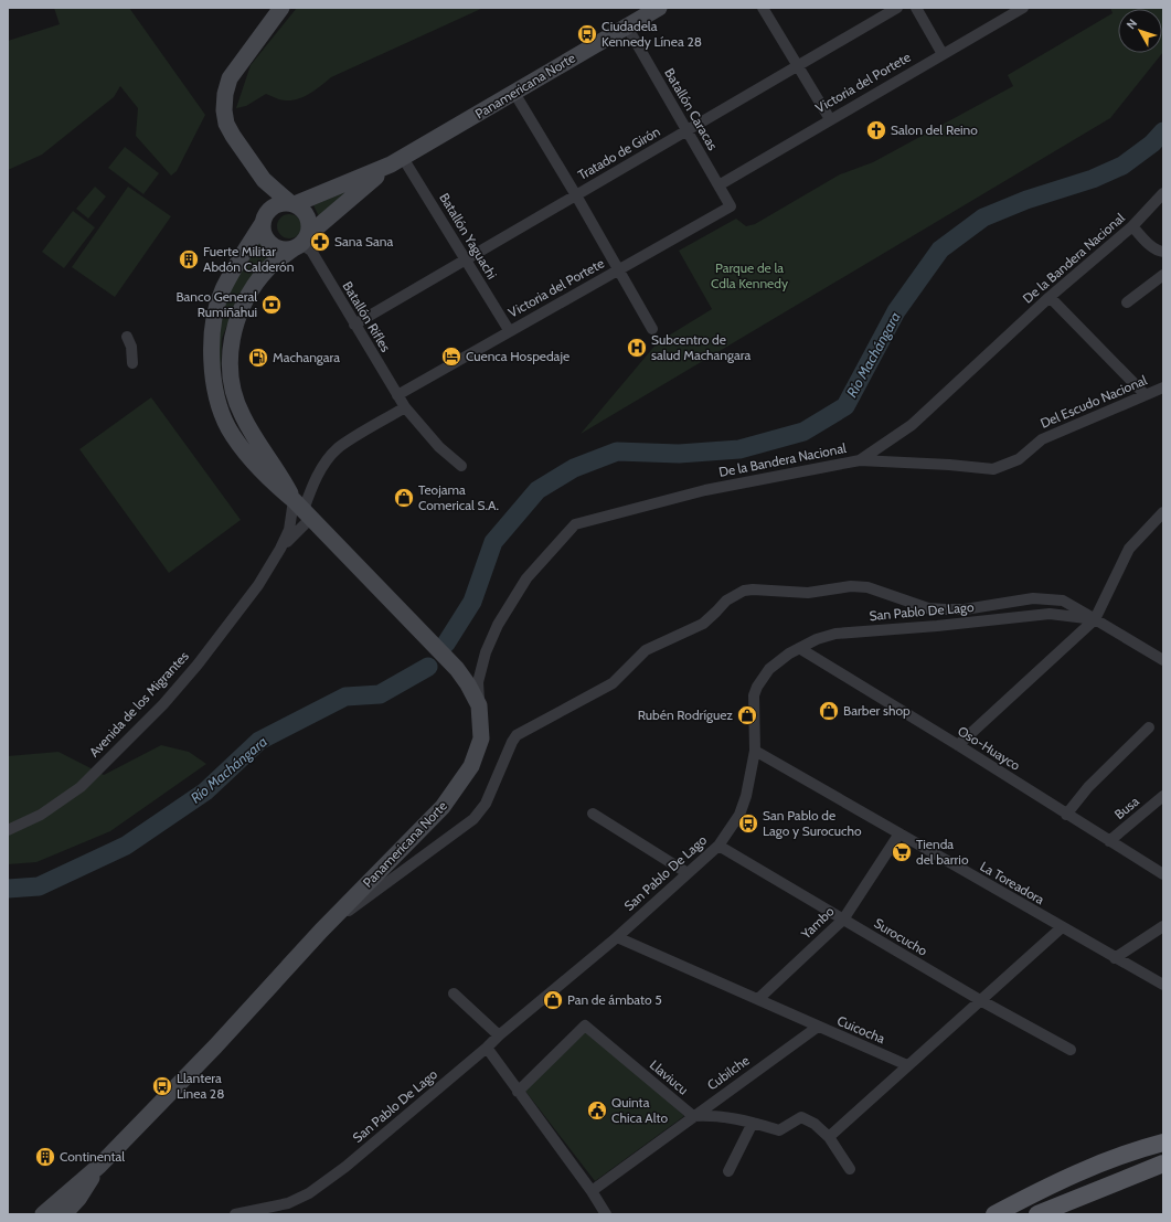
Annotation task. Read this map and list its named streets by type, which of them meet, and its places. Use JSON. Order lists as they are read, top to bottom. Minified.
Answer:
{"streets":{"main road":["Panamericana Norte"],"street":["Victoria del Portete","Batallón Caracas","Tratado de Girón","Batallón Yaguachi","De la Bandera Nacional","Batallón Rifles","Del Escudo Nacional","San Pablo De Lago","Avenida de los Migrantes","Oso-Huayco","Busa","La Toreadora","Yambo","Surocucho","Cuicocha","Cubilche","Llaviucu"]},"crossings":[["Victoria del Portete","Batallón Caracas"],["Victoria del Portete","Batallón Yaguachi"],["Victoria del Portete","Batallón Rifles"],["Panamericana Norte","Batallón Caracas"],["Panamericana Norte","Batallón Yaguachi"],["Panamericana Norte","De la Bandera Nacional"],["Panamericana Norte","Batallón Rifles"],["Batallón Caracas","Tratado de Girón"],["Tratado de Girón","Batallón Yaguachi"],["Tratado de Girón","Batallón Rifles"],["De la Bandera Nacional","Del Escudo Nacional"],["San Pablo De Lago","Oso-Huayco"],["San Pablo De Lago","La Toreadora"],["San Pablo De Lago","Surocucho"],["San Pablo De Lago","Cuicocha"],["Oso-Huayco","Busa"],["La Toreadora","Yambo"],["Yambo","Surocucho"],["Yambo","Cuicocha"],["Cuicocha","Cubilche"],["Cubilche","Llaviucu"]],"water":["Río Machángara"],"parks":["Parque de la Cdla Kennedy"],"places":{"bus stop":["Ciudadela Kennedy Línea 28","San Pablo de Lago y Surocucho","Llantera Linea 28"],"church":["Salon del Reino"],"pharmacy":["Sana Sana"],"building":["Fuerte Militar Abdón Calderón","Continental"],"bank":["Banco General Rumiñahui"],"hospital":["Subcentro de salud Machangara"],"hotel":["Cuenca Hospedaje"],"fuel station":["Machangara"],"shop":["Teojama Comerical S.A.","Barber shop","Rubén Rodríguez","Pan de ámbato 5"],"supermarket":["Tienda del barrio"],"public building":["Quinta Chica Alto"]},"north":"top left"}
